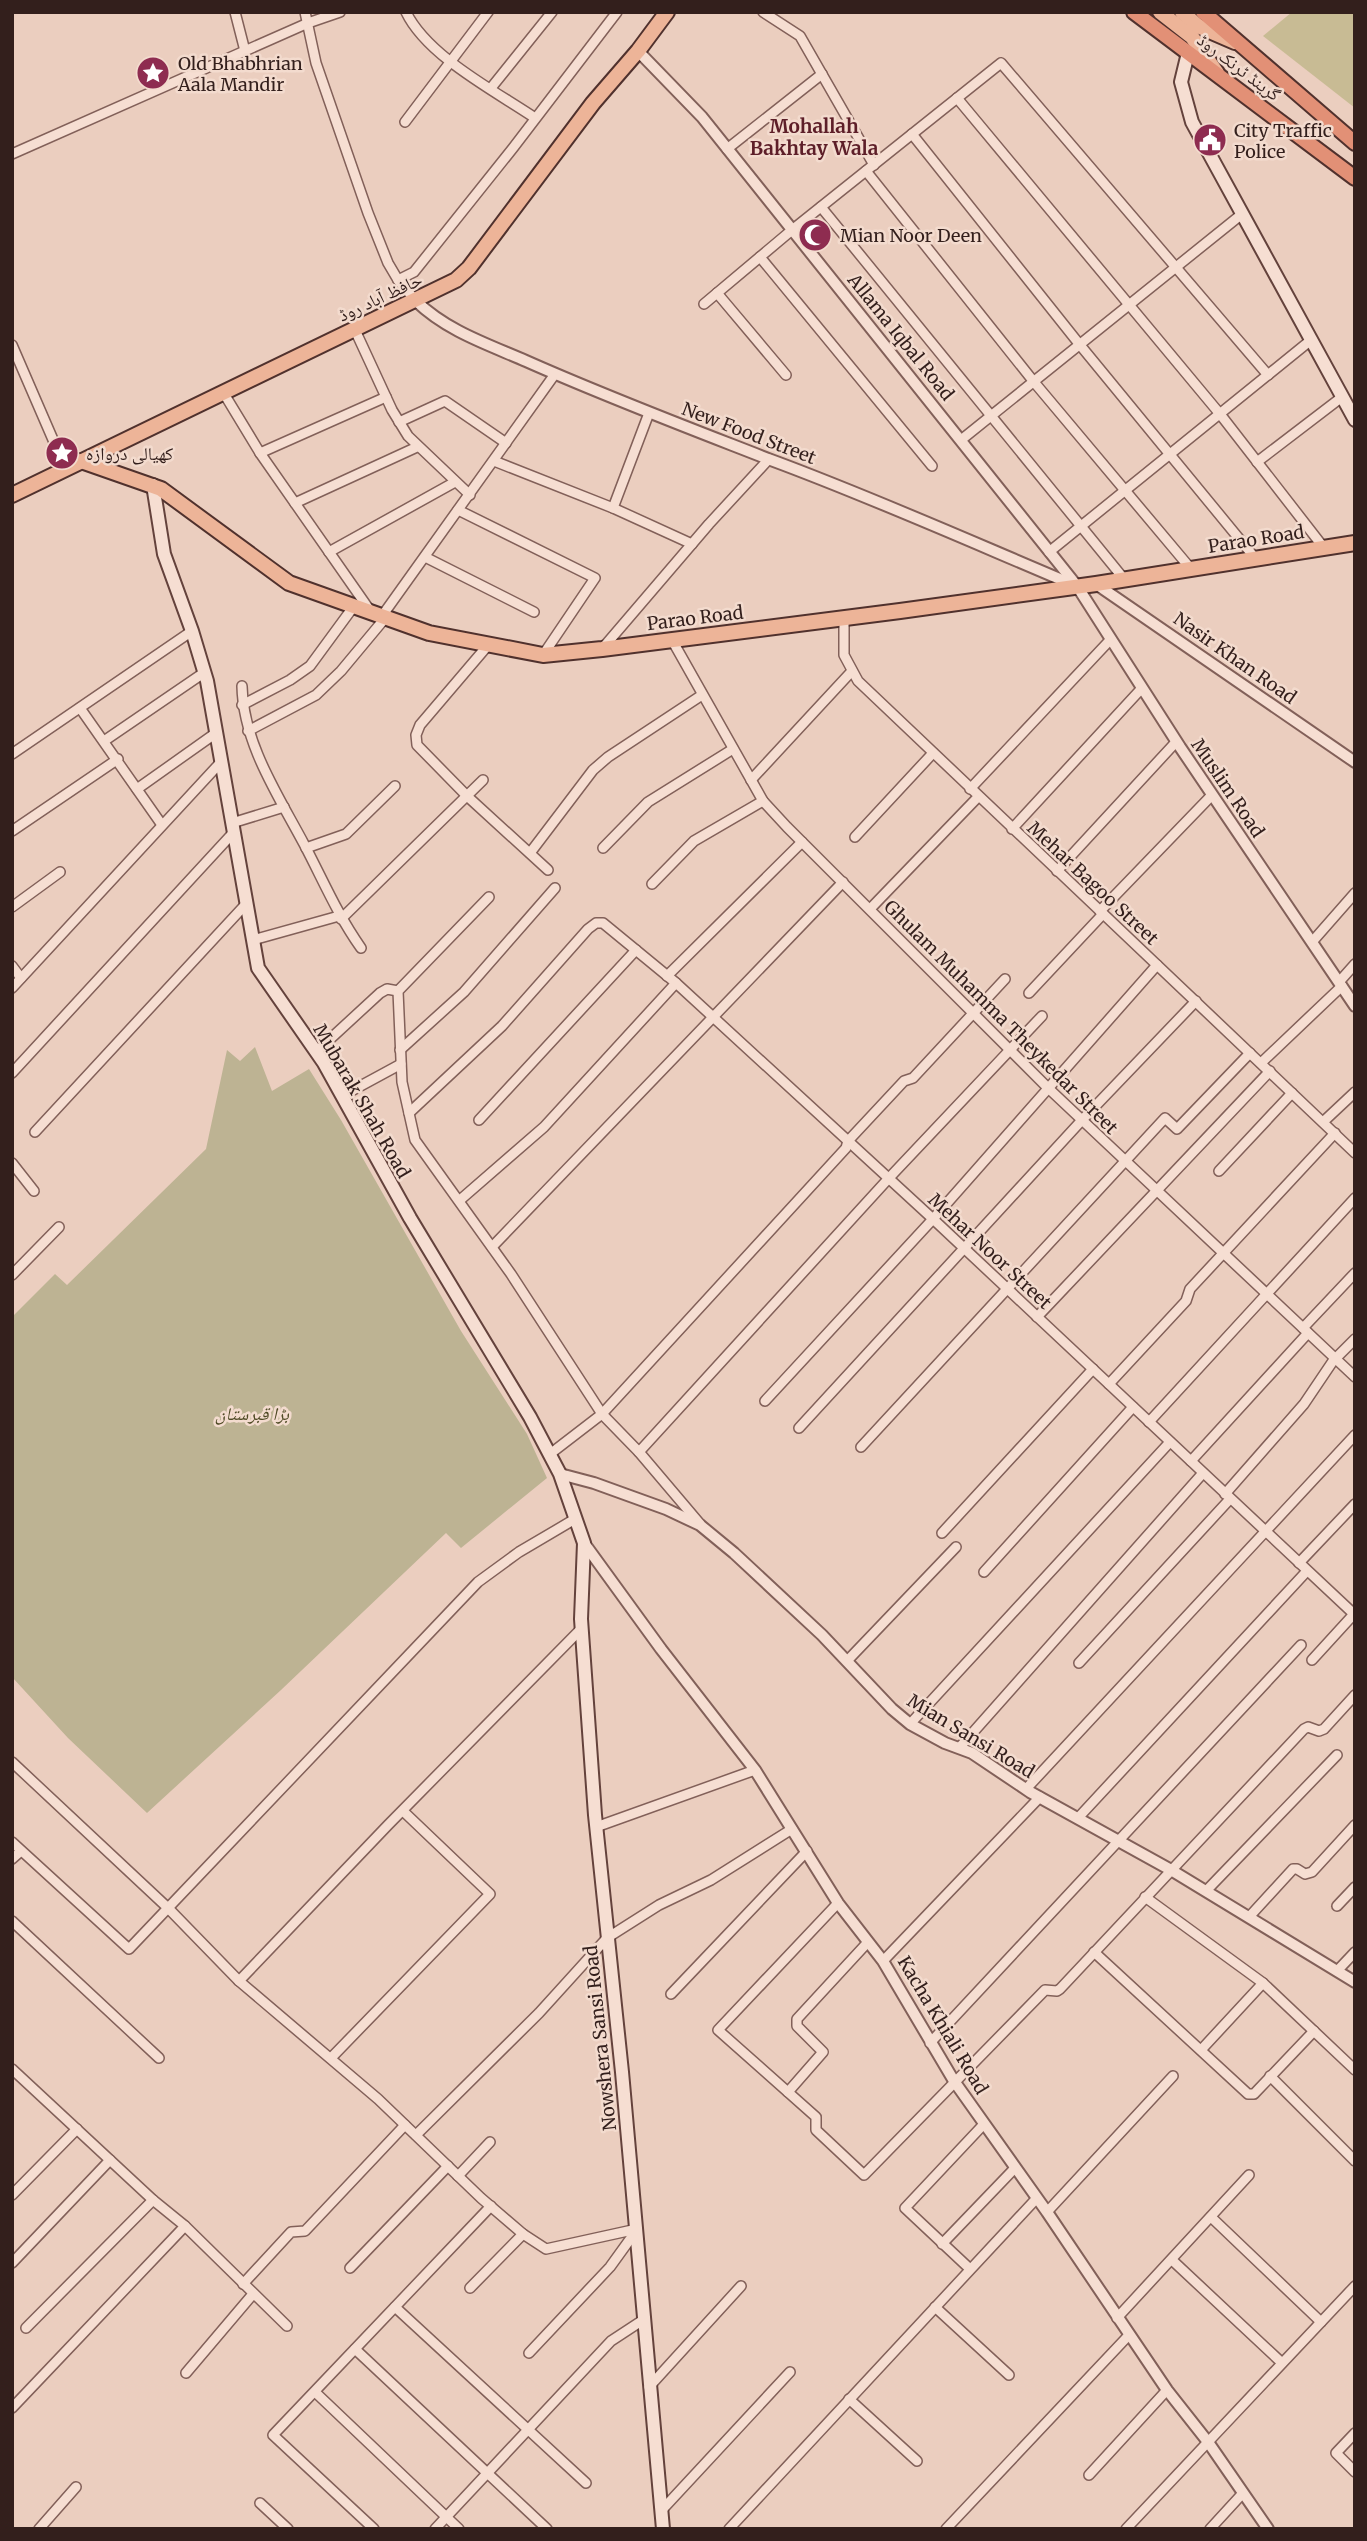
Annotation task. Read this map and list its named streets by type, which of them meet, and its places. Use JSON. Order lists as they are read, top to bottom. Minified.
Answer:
{"streets":{"highway":["گرینڈ ٹرنک روڈ"],"main road":["حافظ آباد روڈ","Parao Road","Mubarak Shah Road","Nowshera Sansi Road"],"street":["Allama Iqbal Road","New Food Street","Nasir Khan Road","Muslim Road","Mehar Bagoo Street","Ghulam Muhamma Theykedar Street","Mehar Noor Street","Mian Sansi Road","Kacha Khiali Road"]},"crossings":[["حافظ آباد روڈ","Allama Iqbal Road"],["حافظ آباد روڈ","New Food Street"],["حافظ آباد روڈ","Parao Road"],["Allama Iqbal Road","New Food Street"],["Allama Iqbal Road","Parao Road"],["Allama Iqbal Road","Muslim Road"],["New Food Street","Parao Road"],["New Food Street","Muslim Road"],["Parao Road","Nasir Khan Road"],["Parao Road","Muslim Road"],["Parao Road","Mehar Bagoo Street"],["Parao Road","Ghulam Muhamma Theykedar Street"],["Parao Road","Mubarak Shah Road"],["Mubarak Shah Road","Mian Sansi Road"],["Mubarak Shah Road","Kacha Khiali Road"],["Mubarak Shah Road","Nowshera Sansi Road"],["Kacha Khiali Road","Nowshera Sansi Road"]],"districts":["Mohallah Bakhtay Wala"],"parks":["بڑا قبرستان"],"places":{"place":["Old Bhabhrian Aala Mandir","کھیالی دروازہ"],"public building":["City Traffic Police"],"mosque":["Mian Noor Deen"]}}
